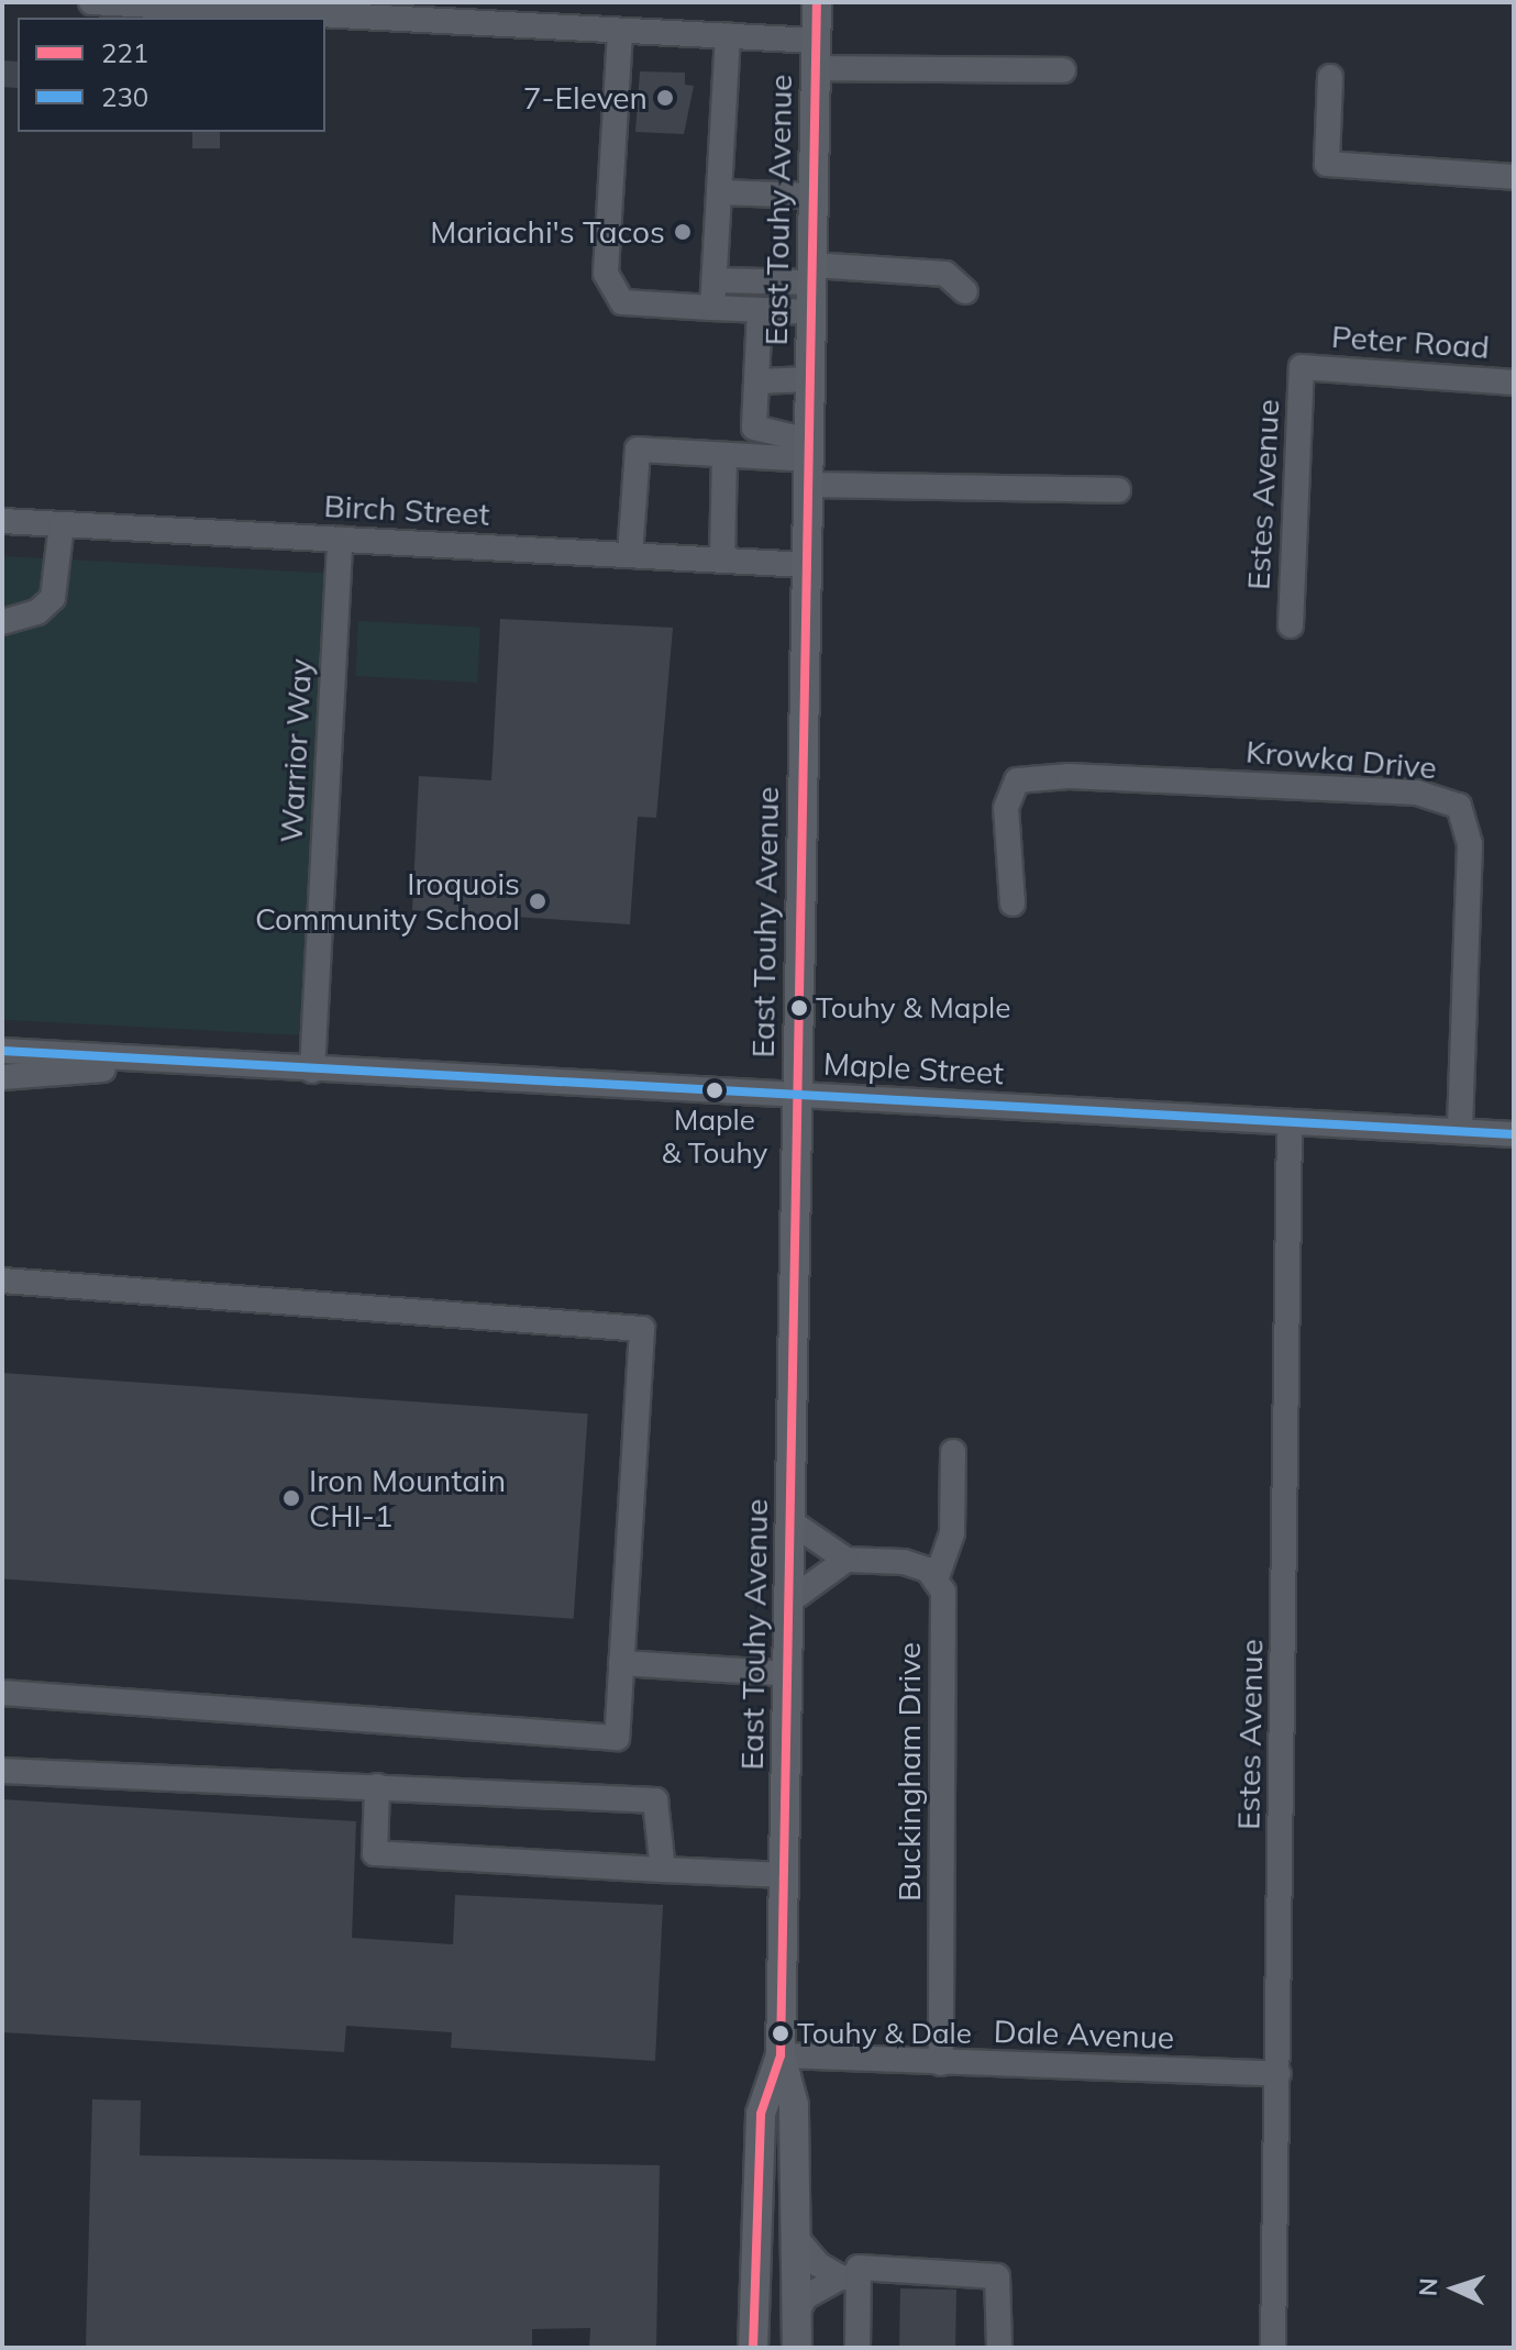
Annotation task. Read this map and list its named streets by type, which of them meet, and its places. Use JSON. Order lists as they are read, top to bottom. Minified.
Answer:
{"streets":{"main road":["East Touhy Avenue"],"street":["Peter Road","Estes Avenue","Birch Street","Warrior Way","Krowka Drive","Maple Street","Buckingham Drive","Dale Avenue"]},"crossings":[["East Touhy Avenue","Birch Street"],["East Touhy Avenue","Maple Street"],["East Touhy Avenue","Dale Avenue"],["Peter Road","Estes Avenue"],["Estes Avenue","Maple Street"],["Estes Avenue","Dale Avenue"],["Birch Street","Warrior Way"],["Warrior Way","Maple Street"],["Krowka Drive","Maple Street"],["Buckingham Drive","Dale Avenue"]],"places":["7-Eleven","Mariachi's Tacos","Iroquois Community School","Touhy & Maple","Maple & Touhy","Iron Mountain CHI-1","Touhy & Dale"],"lines":["transit line 221","transit line 230"],"legend":["221","230"],"north":"left"}
